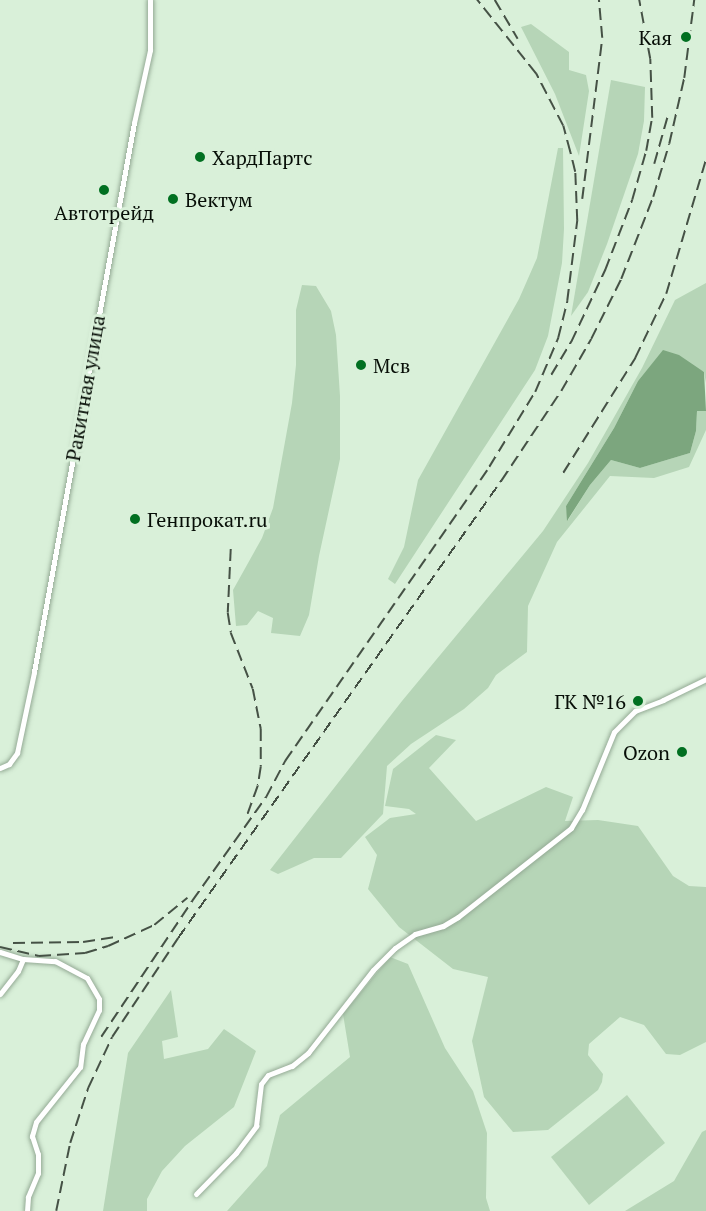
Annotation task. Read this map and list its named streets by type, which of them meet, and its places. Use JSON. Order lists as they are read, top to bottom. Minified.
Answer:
{"streets":{"street":["Ракитная улица"]},"places":["Кая","ХардПартс","Автотрейд","Вектум","Мсв","Генпрокат.ru","ГК №16","Ozon"]}
